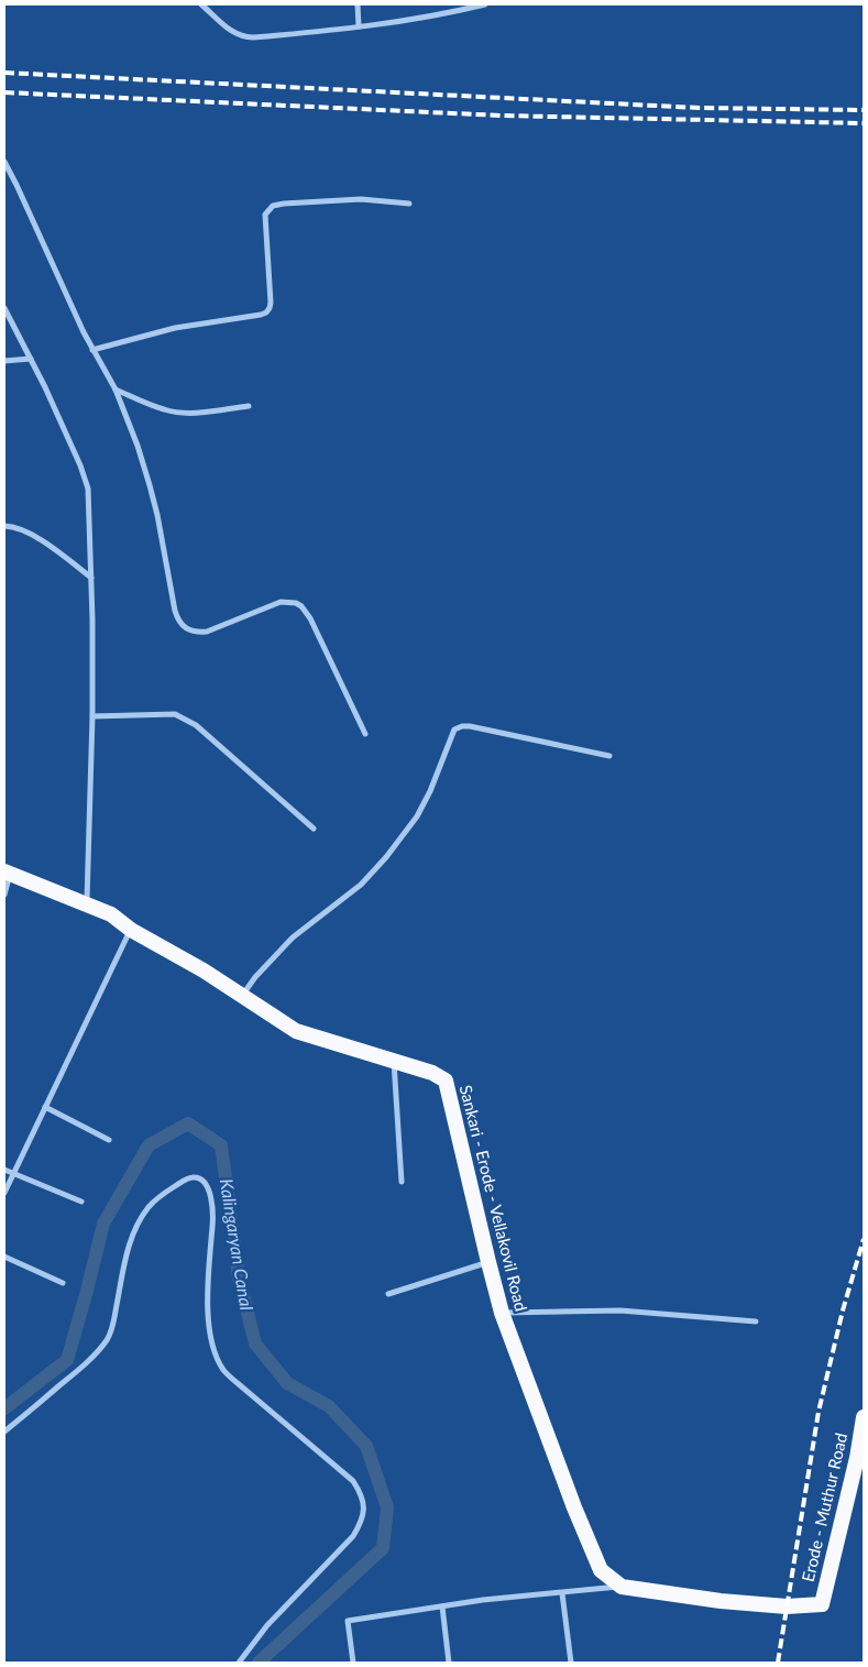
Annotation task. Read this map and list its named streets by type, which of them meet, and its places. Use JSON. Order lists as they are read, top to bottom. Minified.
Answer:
{"streets":{"highway":["Sankari - Erode - Vellakovil Road","Erode - Muthur Road"]},"crossings":[["Sankari - Erode - Vellakovil Road","Erode - Muthur Road"]],"water":["Kalingaryan Canal"]}
